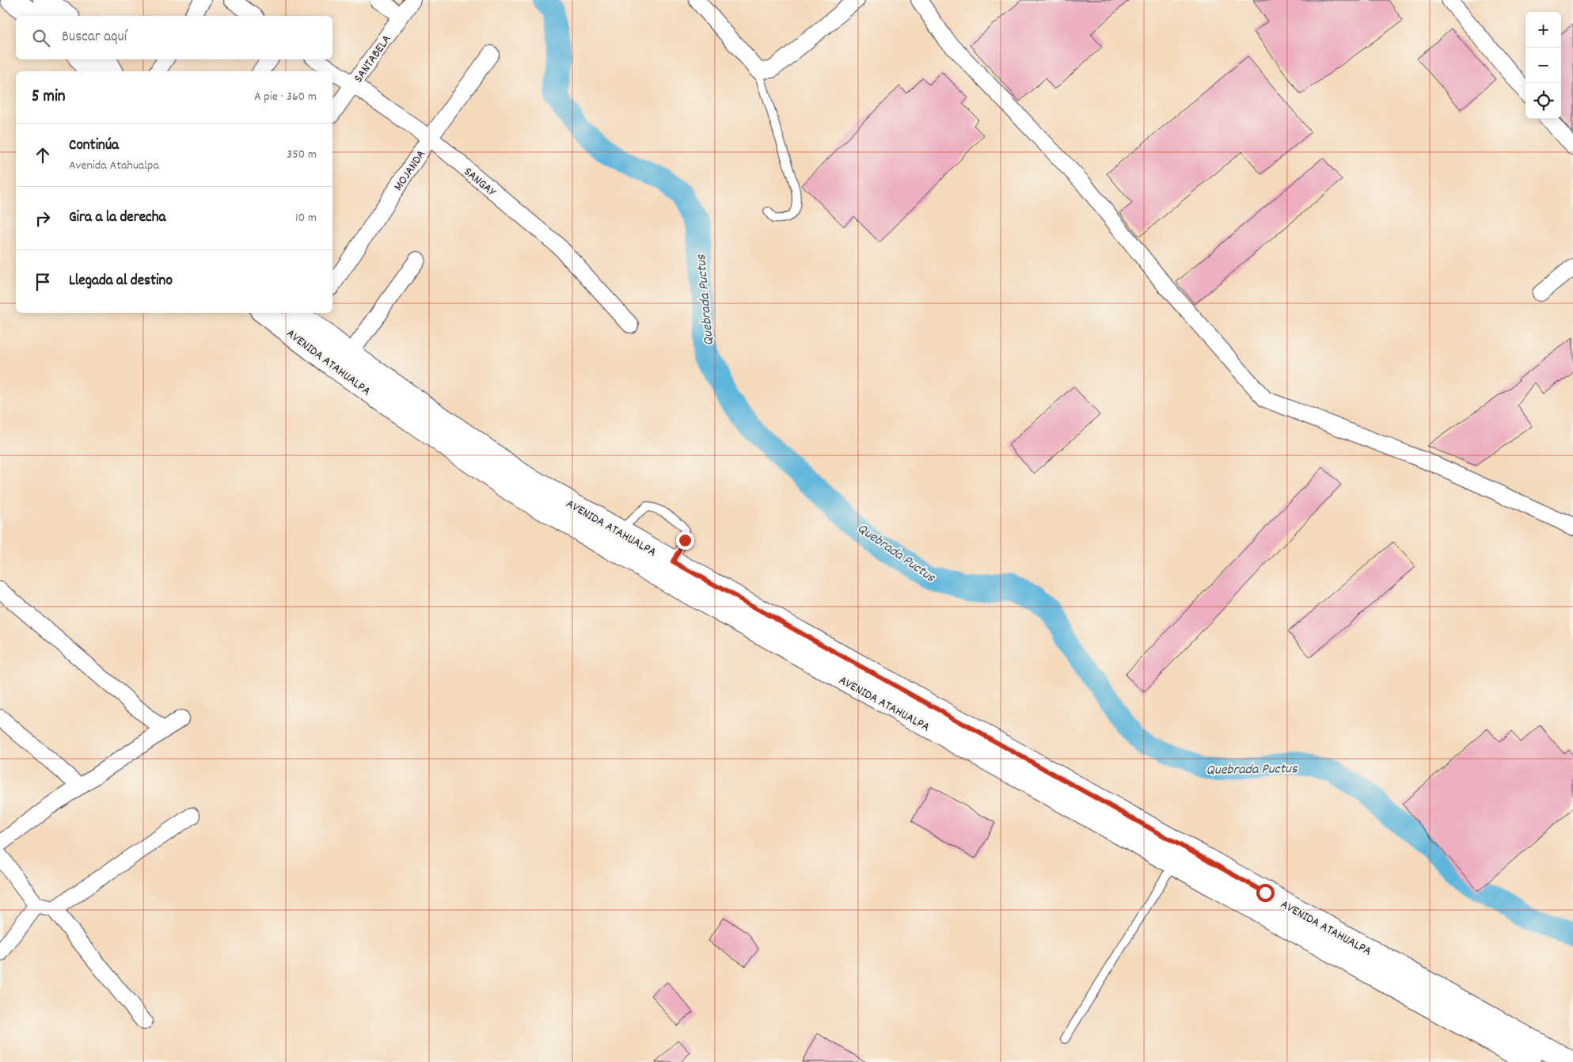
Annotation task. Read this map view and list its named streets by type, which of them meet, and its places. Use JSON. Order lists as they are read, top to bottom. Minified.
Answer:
{"streets":{"main road":["AVENIDA ATAHUALPA"],"street":["SANTABELA","MOJANDA","SANGAY"]},"crossings":[["SANTABELA","SANGAY"],["MOJANDA","SANGAY"]],"water":["Quebrada Puctus"],"page":{"map_buttons":["+","−"],"search":"Buscar aquí","heading":["5 min","A pie · 360 m"],"list":[["Continúa","Avenida Atahualpa","350 m"],["Gira a la derecha","10 m"],"Llegada al destino"]}}
